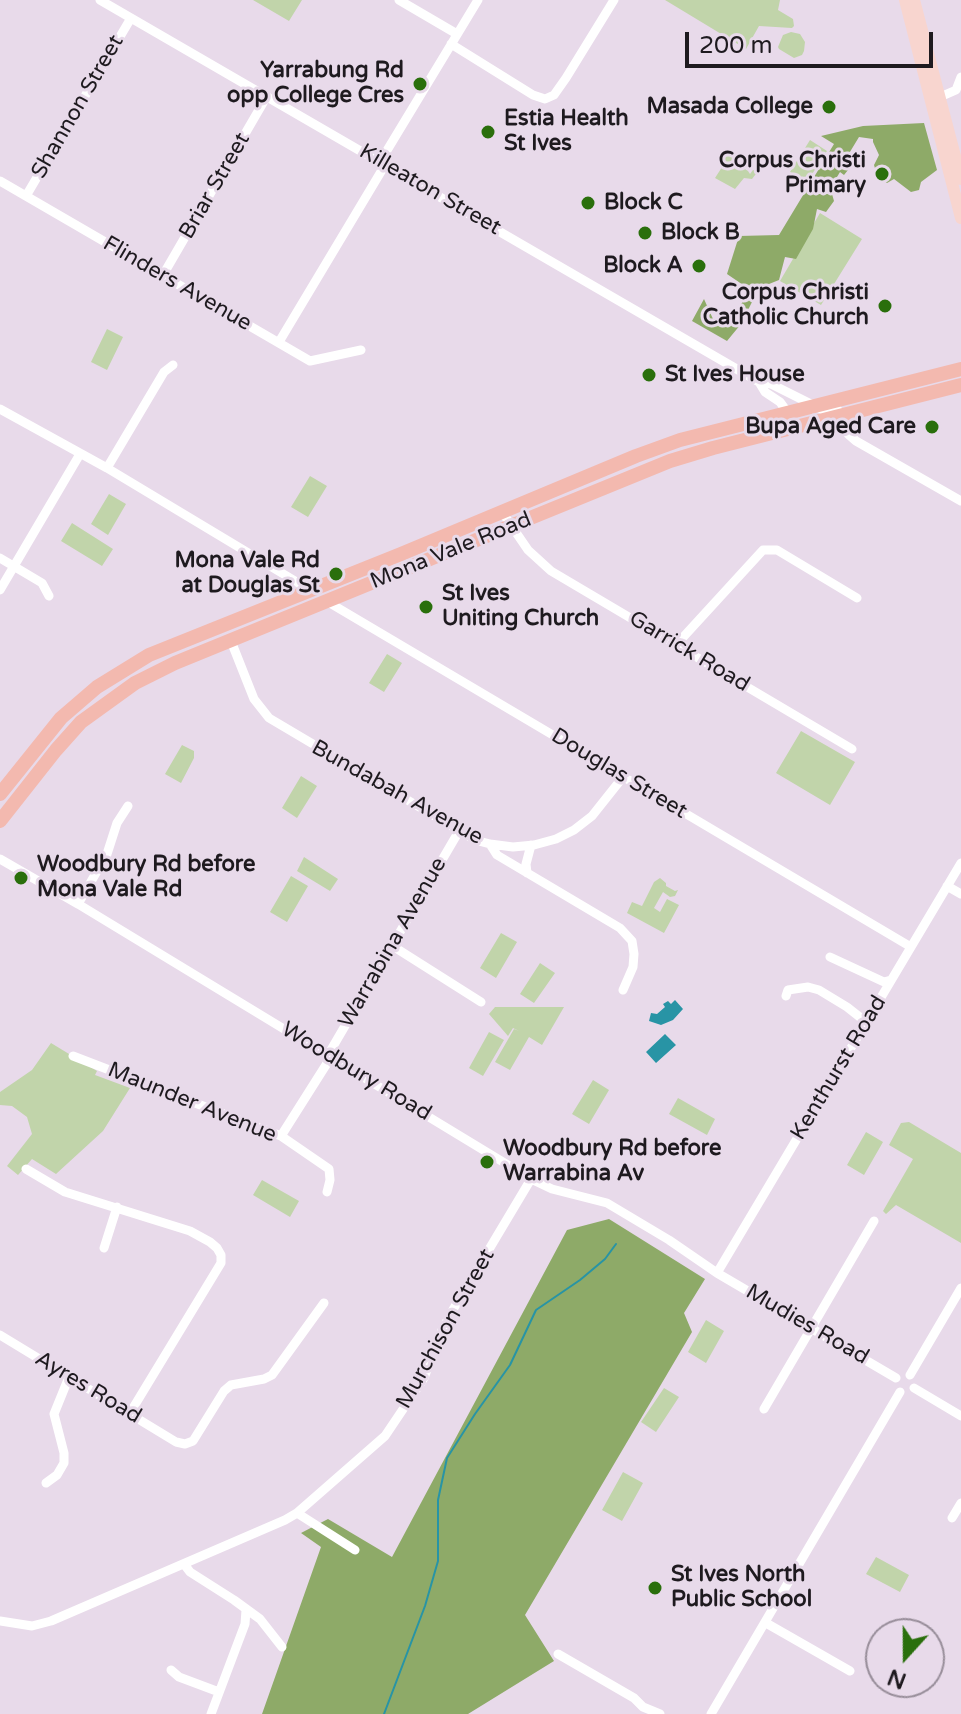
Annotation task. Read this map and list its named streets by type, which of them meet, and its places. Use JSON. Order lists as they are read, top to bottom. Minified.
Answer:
{"streets":{"highway":["Mona Vale Road"],"street":["Shannon Street","Briar Street","Killeaton Street","Flinders Avenue","Garrick Road","Douglas Street","Bundabah Avenue","Warrabina Avenue","Kenthurst Road","Woodbury Road","Maunder Avenue","Mudies Road","Murchison Street","Ayres Road"]},"crossings":[["Shannon Street","Killeaton Street"],["Shannon Street","Flinders Avenue"],["Briar Street","Killeaton Street"],["Briar Street","Flinders Avenue"],["Killeaton Street","Mona Vale Road"],["Mona Vale Road","Garrick Road"],["Mona Vale Road","Douglas Street"],["Mona Vale Road","Bundabah Avenue"],["Douglas Street","Kenthurst Road"],["Bundabah Avenue","Warrabina Avenue"],["Warrabina Avenue","Woodbury Road"],["Warrabina Avenue","Maunder Avenue"],["Kenthurst Road","Woodbury Road"],["Kenthurst Road","Mudies Road"],["Woodbury Road","Mudies Road"],["Woodbury Road","Murchison Street"]],"places":["Yarrabung Rd opp College Cres","Masada College","Estia Health St Ives","Corpus Christi Primary","Block C","Block B","Block A","Corpus Christi Catholic Church","St Ives House","Bupa Aged Care","Mona Vale Rd at Douglas St","St Ives Uniting Church","Woodbury Rd before Mona Vale Rd","Woodbury Rd before Warrabina Av","St Ives North Public School"],"scale_bar":"200 m","north":"bottom"}
